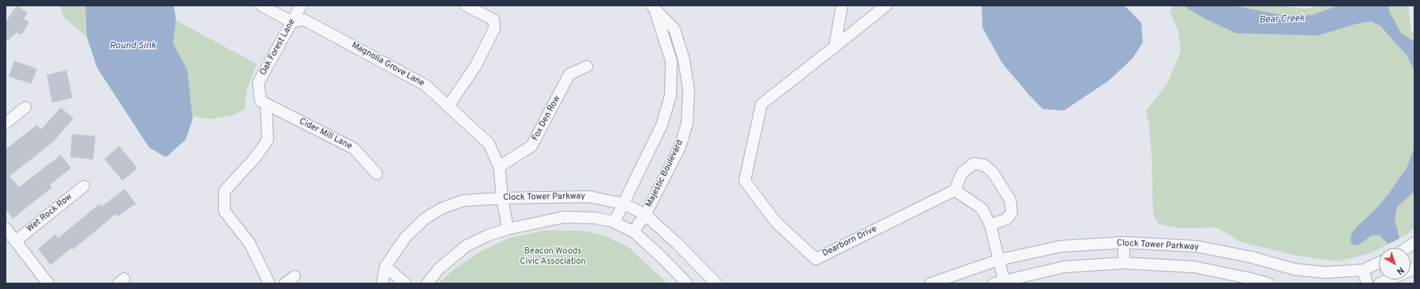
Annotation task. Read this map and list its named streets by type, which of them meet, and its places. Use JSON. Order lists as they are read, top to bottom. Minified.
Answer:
{"streets":{"street":["Oak Forest Lane","Magnolia Grove Lane","Fox Den Row","Cider Mill Lane","Majestic Boulevard","Clock Tower Parkway","Wet Rock Row","Dearborn Drive"]},"crossings":[["Oak Forest Lane","Magnolia Grove Lane"],["Oak Forest Lane","Cider Mill Lane"],["Magnolia Grove Lane","Fox Den Row"],["Magnolia Grove Lane","Clock Tower Parkway"],["Majestic Boulevard","Clock Tower Parkway"]],"water":["Bear Creek","Round Sink"],"parks":["Beacon Woods Civic Association"],"north":"bottom right"}
